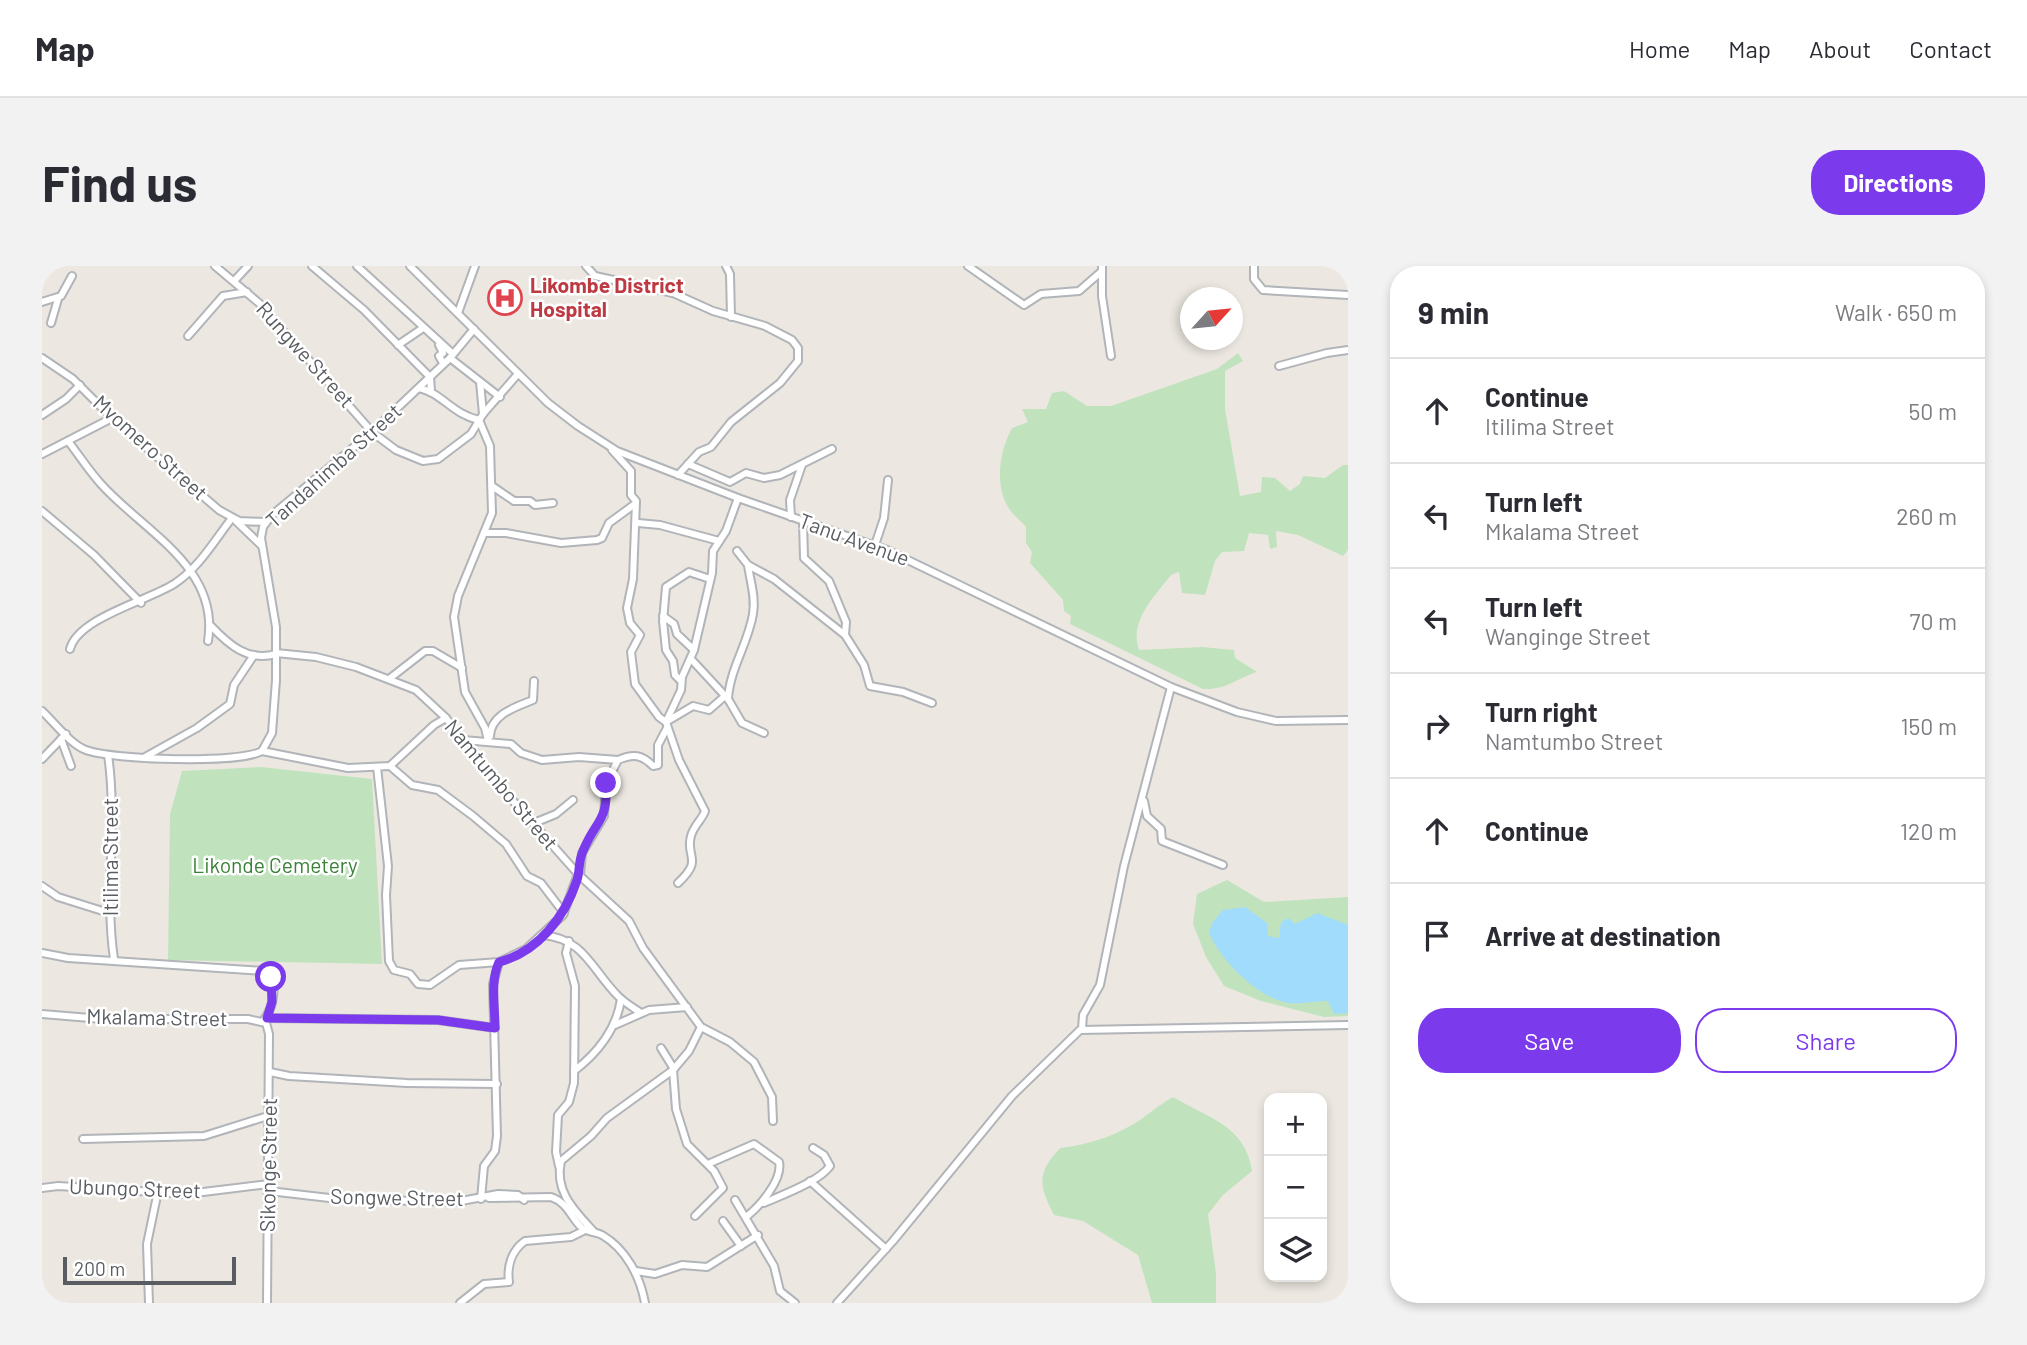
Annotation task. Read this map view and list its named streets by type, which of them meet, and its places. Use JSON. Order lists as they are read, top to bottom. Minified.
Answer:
{"streets":{"street":["Rungwe Street","Mvomero Street","Tandahimba Street","Tanu Avenue","Namtumbo Street","Itilima Street","Mkalama Street","Sikonge Street","Ubungo Street","Songwe Street"]},"crossings":[["Rungwe Street","Tandahimba Street"],["Rungwe Street","Tanu Avenue"],["Mvomero Street","Tandahimba Street"],["Tandahimba Street","Tanu Avenue"],["Tandahimba Street","Namtumbo Street"],["Mkalama Street","Sikonge Street"],["Sikonge Street","Ubungo Street"],["Sikonge Street","Songwe Street"],["Ubungo Street","Songwe Street"]],"parks":["Likonde Cemetery"],"places":{"hospital":["Likombe District Hospital"]},"scale_bar":"200 m","north":"top right","page":{"header":"Map","nav":["Home","Map","About","Contact"],"buttons":["Directions",["Save","Share"]],"title":"Find us","heading":["9 min","Walk · 650 m"],"list":[["Continue","Itilima Street","50 m"],["Turn left","Mkalama Street","260 m"],["Turn left","Wanginge Street","70 m"],["Turn right","Namtumbo Street","150 m"],["Continue","120 m"],"Arrive at destination"],"map_buttons":["+","−"],"scale":"200 m"}}
